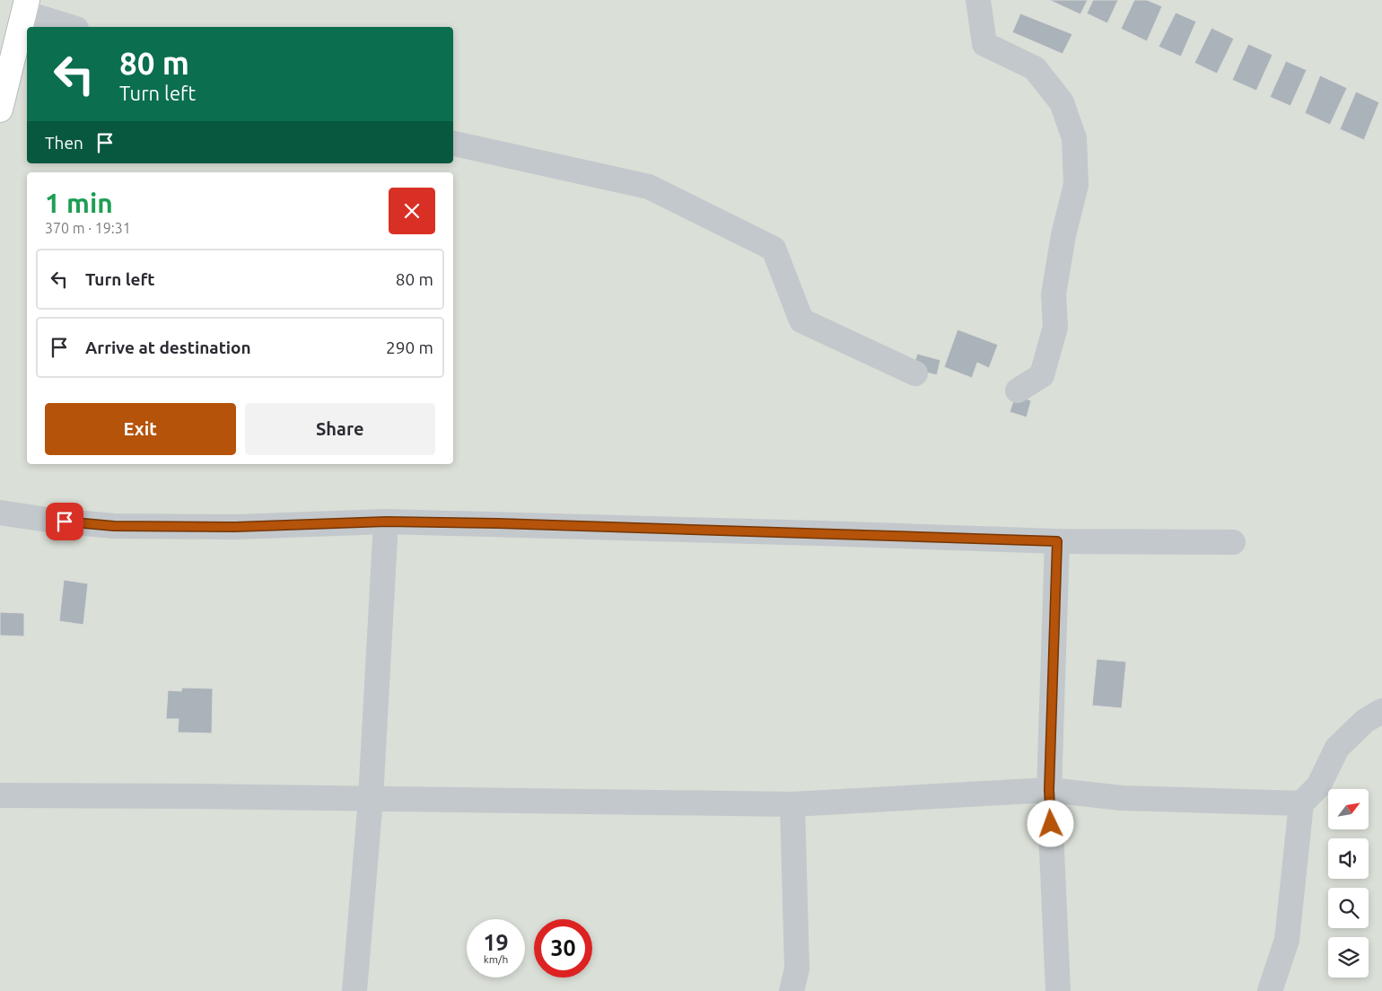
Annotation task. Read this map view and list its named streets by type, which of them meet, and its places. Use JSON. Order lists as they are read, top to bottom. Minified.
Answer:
{"north":"top right","page":{"turn":["80 m","Turn left"],"then":"Then","heading":["1 min","370 m · 19:31"],"list":[{"name":"Turn left","value":"80 m"},{"name":"Arrive at destination","value":"290 m"}],"buttons":["Exit","Share"],"speed":"19 km/h","limit":"30"}}
